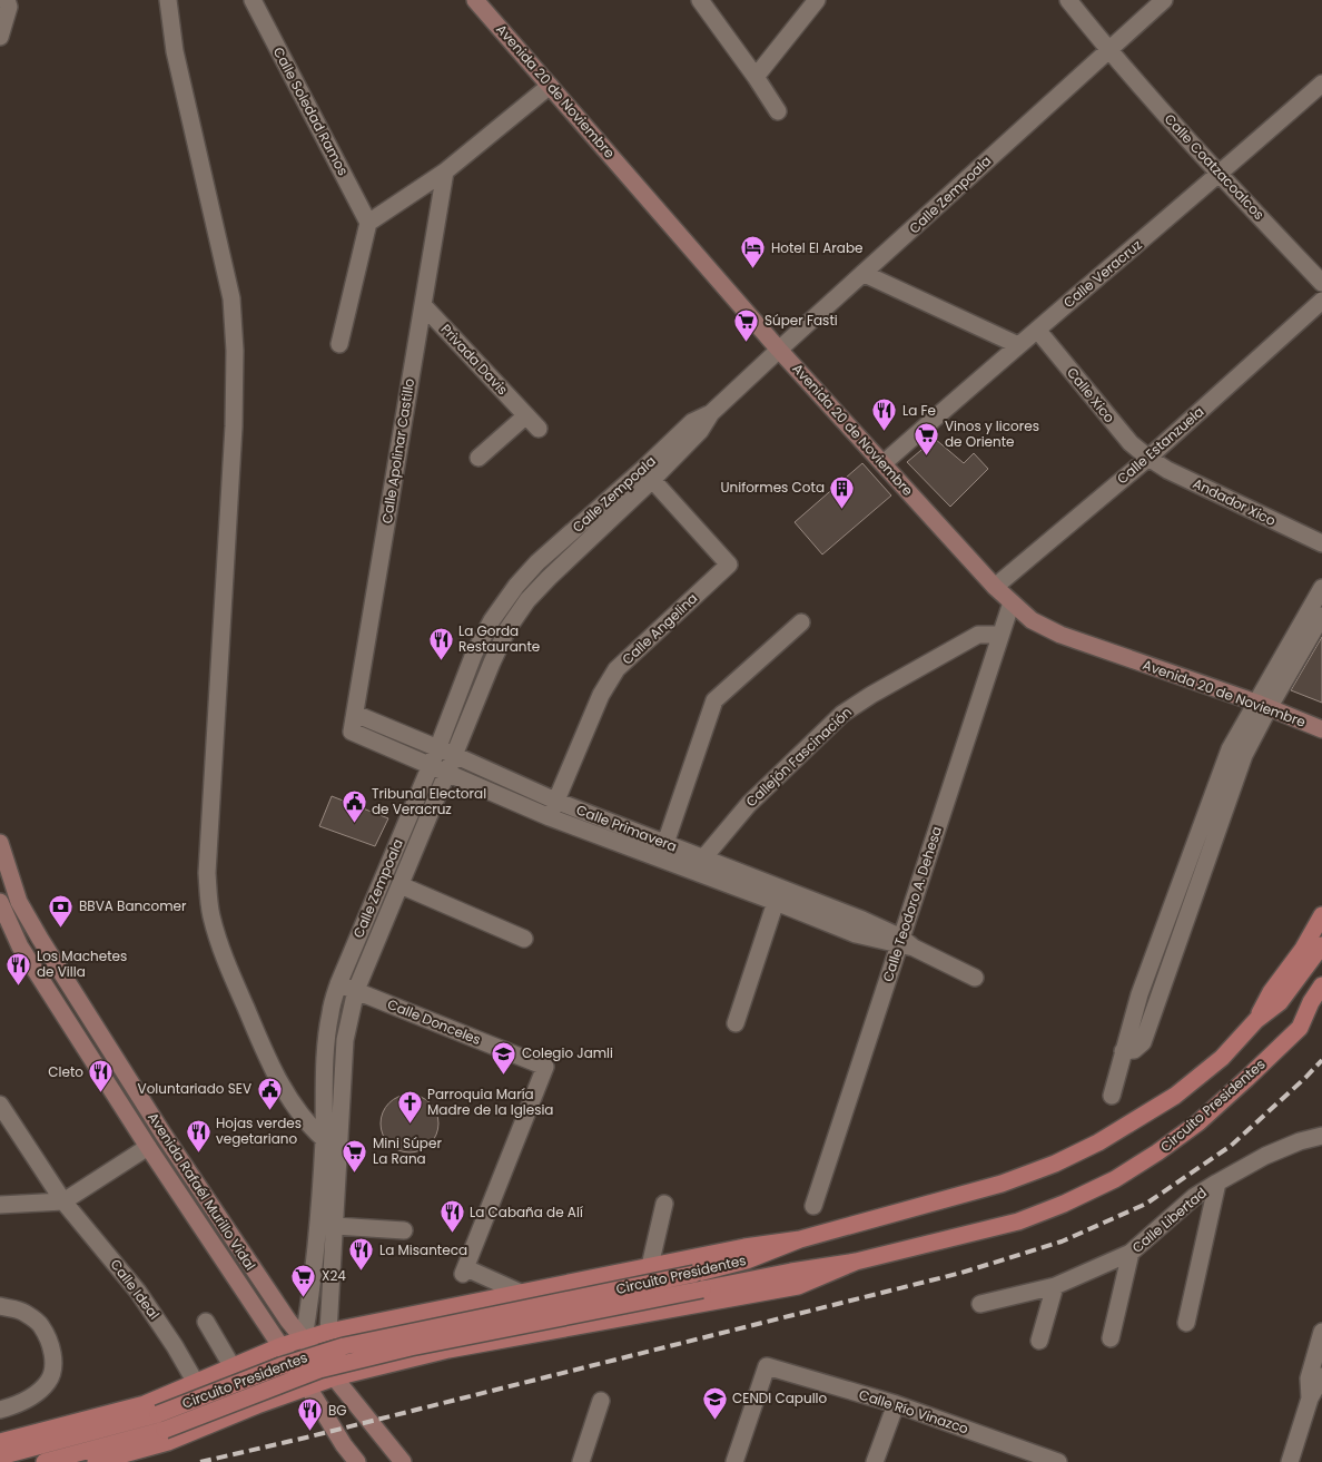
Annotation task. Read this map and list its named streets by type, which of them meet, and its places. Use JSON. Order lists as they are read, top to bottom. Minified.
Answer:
{"streets":{"main road":["Avenida 20 de Noviembre","Circuito Presidentes","Avenida Rafaél Murillo Vidal"],"street":["Calle Soledad Ramos","Calle Coatzacoalcos","Calle Zempoala","Calle Veracruz","Privada Davis","Calle Xico","Calle Estanzuela","Calle Apolinar Castillo","Andador Xico","Calle Angelina","Callejón Fascinación","Calle Primavera","Calle Teodoro A. Dehesa","Calle Donceles","Calle Libertad","Calle Ideal","Calle Río Vinazco"]},"crossings":[["Avenida 20 de Noviembre","Calle Zempoala"],["Avenida 20 de Noviembre","Calle Veracruz"],["Avenida 20 de Noviembre","Calle Estanzuela"],["Avenida 20 de Noviembre","Calle Teodoro A. Dehesa"],["Calle Coatzacoalcos","Calle Zempoala"],["Calle Coatzacoalcos","Calle Veracruz"],["Calle Zempoala","Calle Angelina"],["Calle Zempoala","Calle Primavera"],["Calle Zempoala","Calle Donceles"],["Calle Zempoala","Avenida Rafaél Murillo Vidal"],["Calle Veracruz","Calle Xico"],["Privada Davis","Calle Apolinar Castillo"],["Calle Xico","Calle Estanzuela"],["Calle Xico","Andador Xico"],["Calle Estanzuela","Andador Xico"],["Calle Apolinar Castillo","Calle Primavera"],["Calle Angelina","Calle Primavera"],["Callejón Fascinación","Calle Primavera"],["Callejón Fascinación","Calle Teodoro A. Dehesa"],["Calle Primavera","Calle Teodoro A. Dehesa"]],"places":{"hotel":["Hotel El Arabe"],"supermarket":["Súper Fasti","Vinos y licores de Oriente","Mini Súper La Rana","X24"],"restaurant":["La Fe","La Gorda Restaurante","Los Machetes de Villa","Cleto","Hojas verdes vegetariano","La Cabaña de Alí","La Misanteca","BG"],"building":["Uniformes Cota"],"public building":["Tribunal Electoral de Veracruz","Voluntariado SEV"],"bank":["BBVA Bancomer"],"school or university":["Colegio Jamli","CENDI Capullo"],"church":["Parroquia María Madre de la Iglesia"]}}
